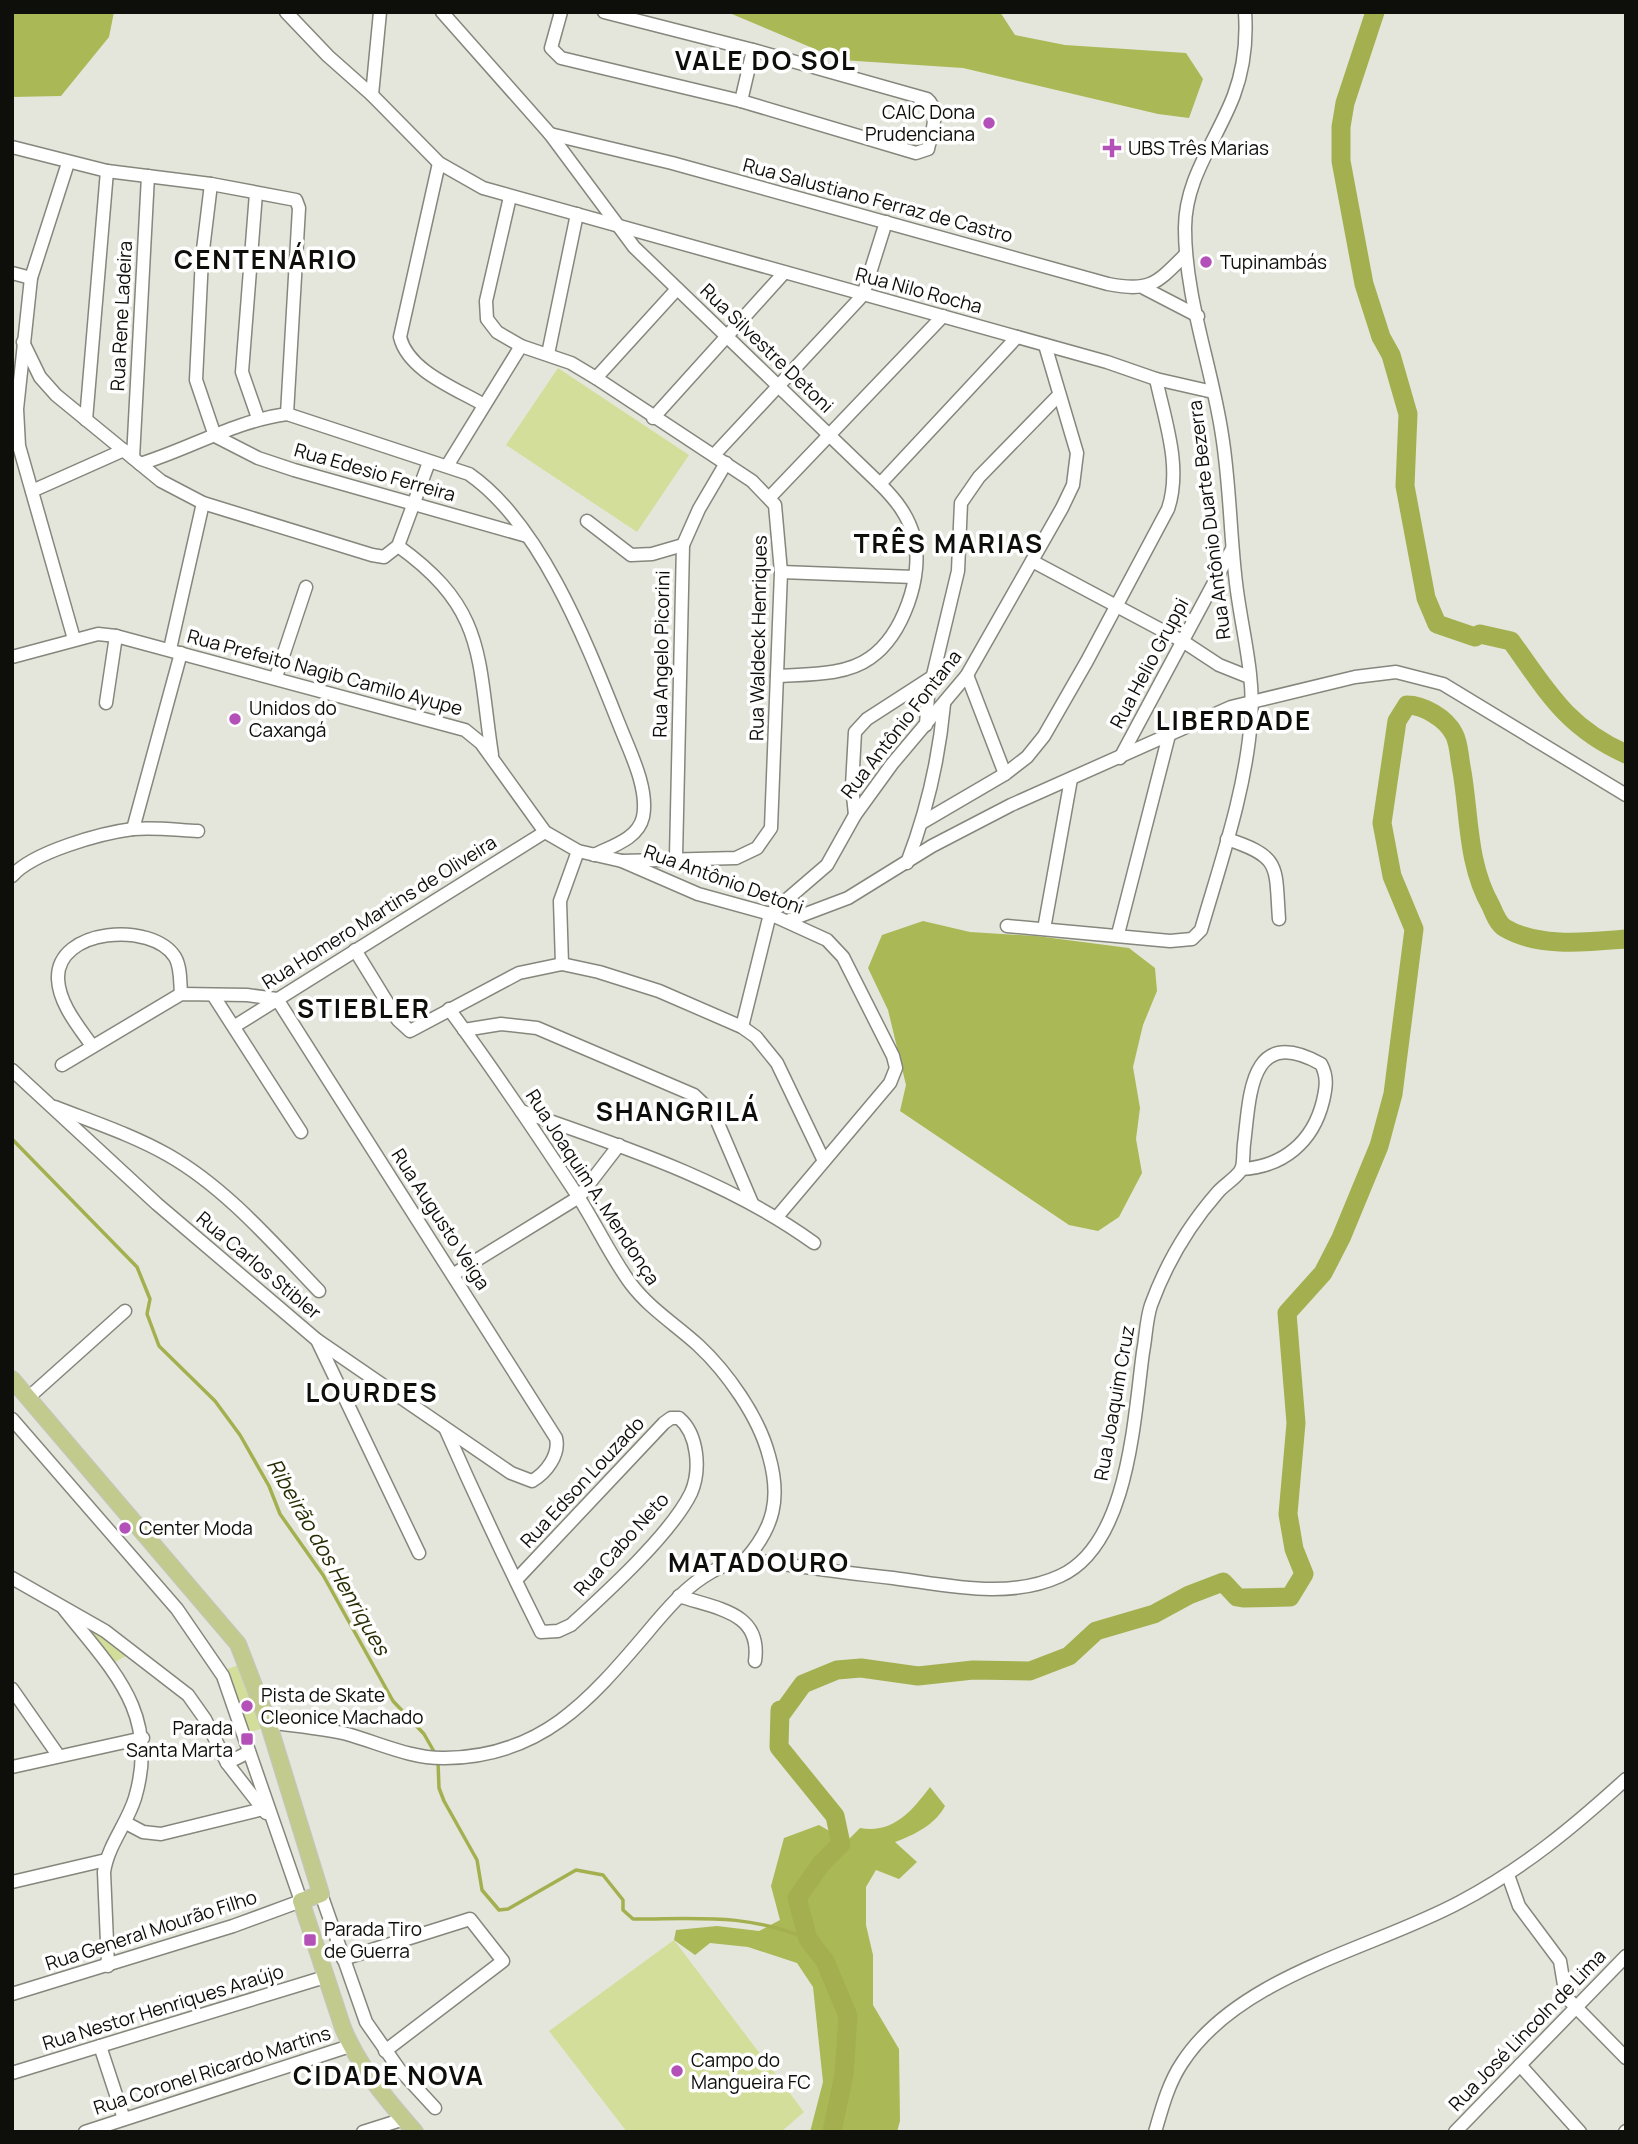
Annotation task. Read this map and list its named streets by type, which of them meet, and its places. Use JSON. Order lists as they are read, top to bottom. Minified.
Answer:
{"streets":{"street":["Rua Salustiano Ferraz de Castro","Rua Nilo Rocha","Rua Rene Ladeira","Rua Silvestre Detoni","Rua Edesio Ferreira","Rua Antônio Duarte Bezerra","Rua Waldeck Henriques","Rua Angelo Picorini","Rua Helio Gruppi","Rua Prefeito Nagib Camilo Ayupe","Rua Antônio Fontana","Rua Antônio Detoni","Rua Homero Martins de Oliveira","Rua Joaquim A. Mendonça","Rua Augusto Veiga","Rua Carlos Stibler","Rua Joaquim Cruz","Rua Edson Louzado","Rua Cabo Neto","Rua General Mourão Filho","Rua Nestor Henriques Araújo","Rua José Lincoln de Lima","Rua Coronel Ricardo Martins"]},"crossings":[["Rua Salustiano Ferraz de Castro","Rua Silvestre Detoni"],["Rua Nilo Rocha","Rua Silvestre Detoni"],["Rua Nilo Rocha","Rua Antônio Duarte Bezerra"],["Rua Nilo Rocha","Rua Antônio Fontana"],["Rua Silvestre Detoni","Rua Waldeck Henriques"],["Rua Antônio Duarte Bezerra","Rua Helio Gruppi"],["Rua Waldeck Henriques","Rua Angelo Picorini"],["Rua Waldeck Henriques","Rua Prefeito Nagib Camilo Ayupe"],["Rua Waldeck Henriques","Rua Antônio Detoni"],["Rua Prefeito Nagib Camilo Ayupe","Rua Antônio Detoni"],["Rua Prefeito Nagib Camilo Ayupe","Rua Homero Martins de Oliveira"],["Rua Antônio Fontana","Rua Antônio Detoni"],["Rua Homero Martins de Oliveira","Rua Augusto Veiga"],["Rua Joaquim A. Mendonça","Rua Joaquim Cruz"],["Rua Edson Louzado","Rua Cabo Neto"]],"districts":["VALE DO SOL","CENTENÁRIO","TRÊS MARIAS","LIBERDADE","STIEBLER","SHANGRILÁ","LOURDES","MATADOURO","CIDADE NOVA"],"water":["Ribeirão dos Henriques"],"places":{"other":["CAIC Dona Prudenciana","Tupinambás","Unidos do Caxangá","Center Moda","Pista de Skate Cleonice Machado","Campo do Mangueira FC"],"health":["UBS Três Marias"],"transit":["Parada Santa Marta","Parada Tiro de Guerra"]}}
